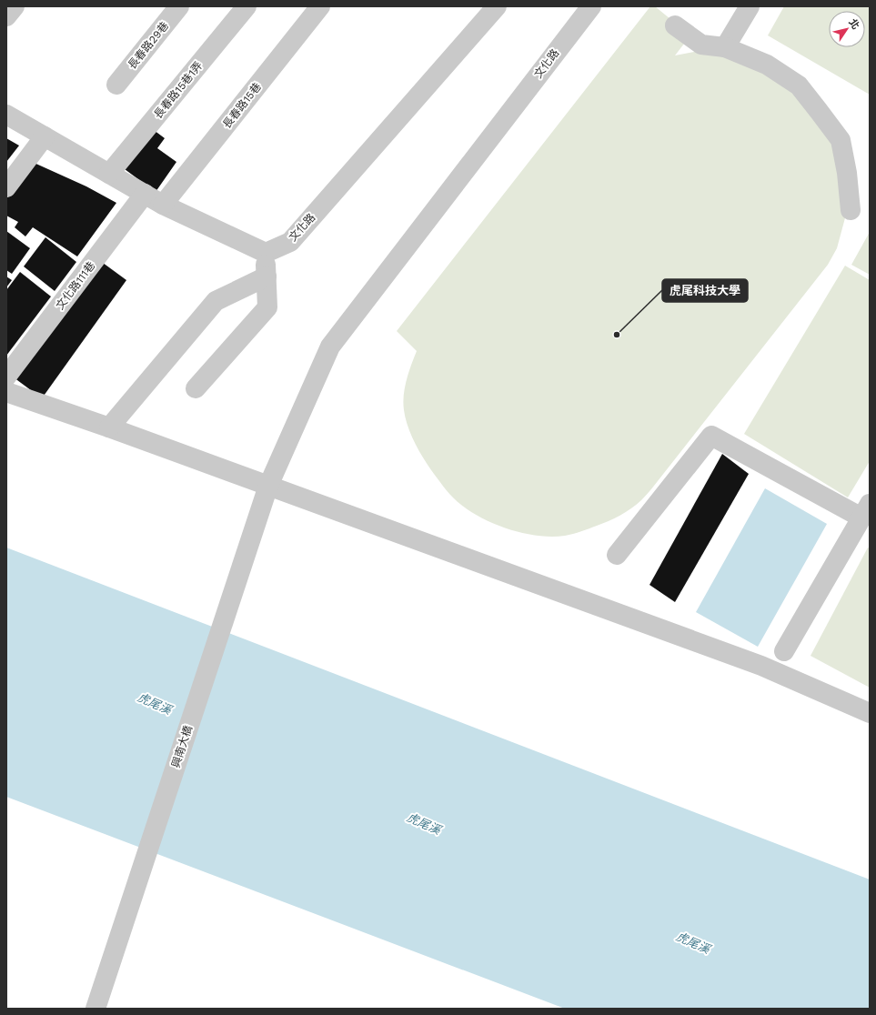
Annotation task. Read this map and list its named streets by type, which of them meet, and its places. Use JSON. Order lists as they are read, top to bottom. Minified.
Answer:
{"streets":{"street":["長春路29巷","文化路","長春路15巷1弄","長春路15巷","文化路111巷","興南大橋"]},"crossings":[["文化路","興南大橋"]],"water":["虎尾溪"],"places":["虎尾科技大學"],"north":"top right"}
